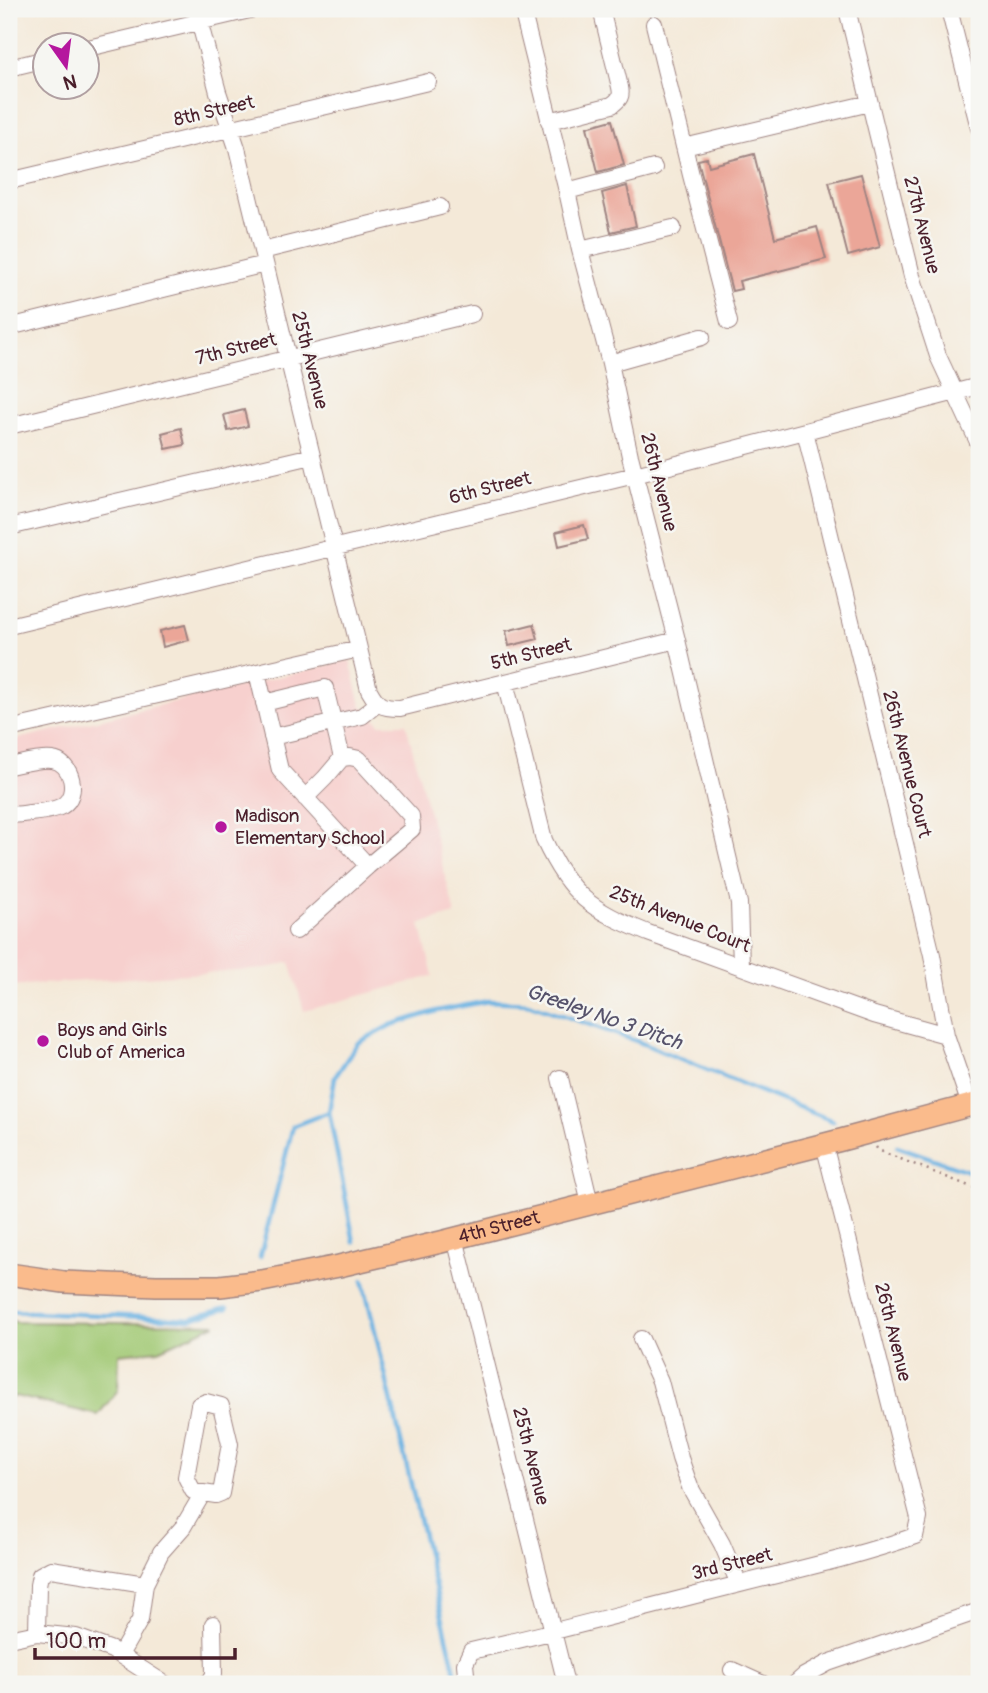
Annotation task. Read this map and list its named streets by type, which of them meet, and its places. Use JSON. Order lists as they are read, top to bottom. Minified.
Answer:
{"streets":{"main road":["4th Street"],"street":["8th Street","27th Avenue","7th Street","25th Avenue","26th Avenue","6th Street","5th Street","26th Avenue Court","25th Avenue Court","3rd Street"]},"crossings":[["8th Street","25th Avenue"],["27th Avenue","6th Street"],["7th Street","25th Avenue"],["25th Avenue","6th Street"],["25th Avenue","5th Street"],["25th Avenue","4th Street"],["25th Avenue","3rd Street"],["26th Avenue","6th Street"],["26th Avenue","5th Street"],["26th Avenue","25th Avenue Court"],["26th Avenue","4th Street"],["26th Avenue","3rd Street"],["6th Street","26th Avenue Court"],["5th Street","25th Avenue Court"],["26th Avenue Court","25th Avenue Court"],["26th Avenue Court","4th Street"]],"water":["Greeley No 3 Ditch"],"places":["Madison Elementary School","Boys and Girls Club of America"],"scale_bar":"100 m","north":"bottom"}
